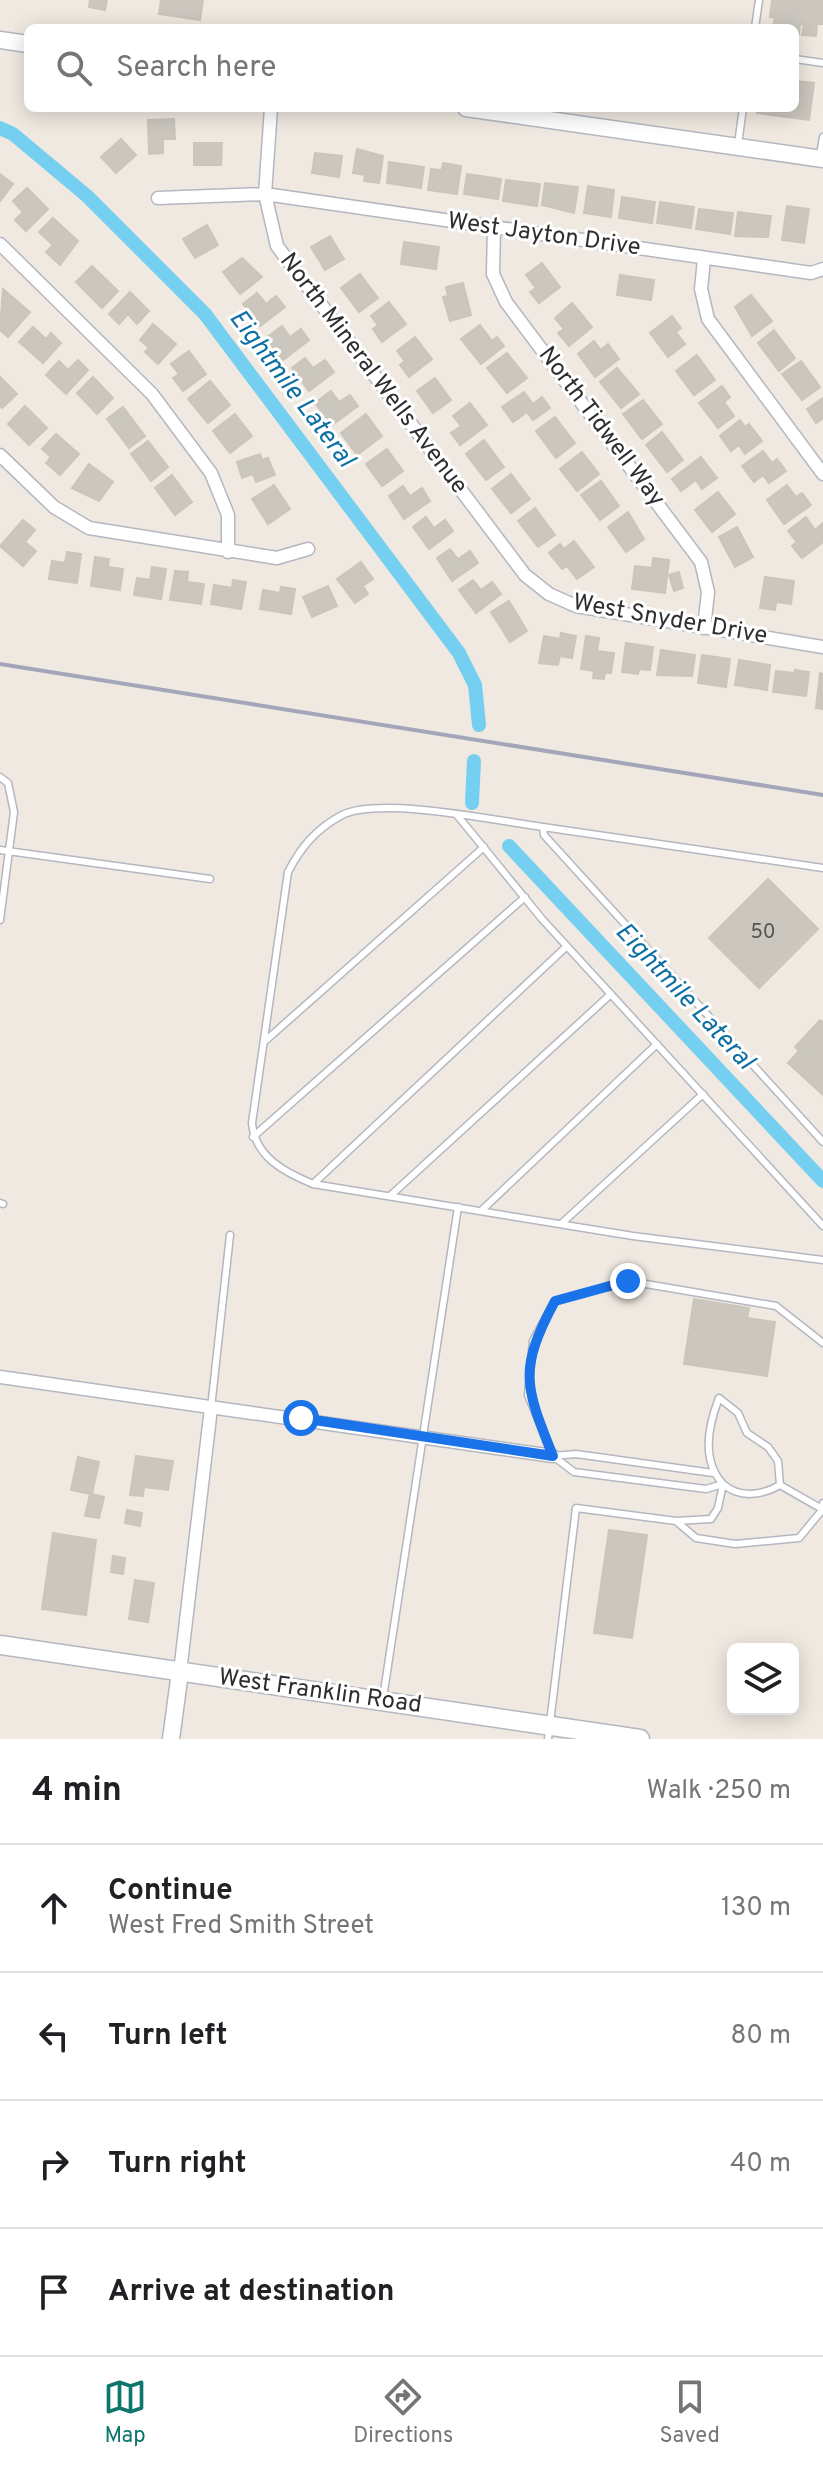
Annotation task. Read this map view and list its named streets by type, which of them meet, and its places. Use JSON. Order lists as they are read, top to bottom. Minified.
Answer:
{"streets":{"main road":["West Franklin Road"],"street":["West Jayton Drive","North Mineral Wells Avenue","North Tidwell Way","West Snyder Drive"]},"crossings":[["West Jayton Drive","North Mineral Wells Avenue"],["West Jayton Drive","North Tidwell Way"],["North Mineral Wells Avenue","West Snyder Drive"],["North Tidwell Way","West Snyder Drive"]],"water":["Eightmile Lateral"],"house_numbers":["50"],"page":{"search":"Search here","heading":["4 min","Walk · 250 m"],"list":[["Continue","West Fred Smith Street","130 m"],["Turn left","80 m"],["Turn right","40 m"],"Arrive at destination"],"nav":["Map","Directions","Saved"]}}
